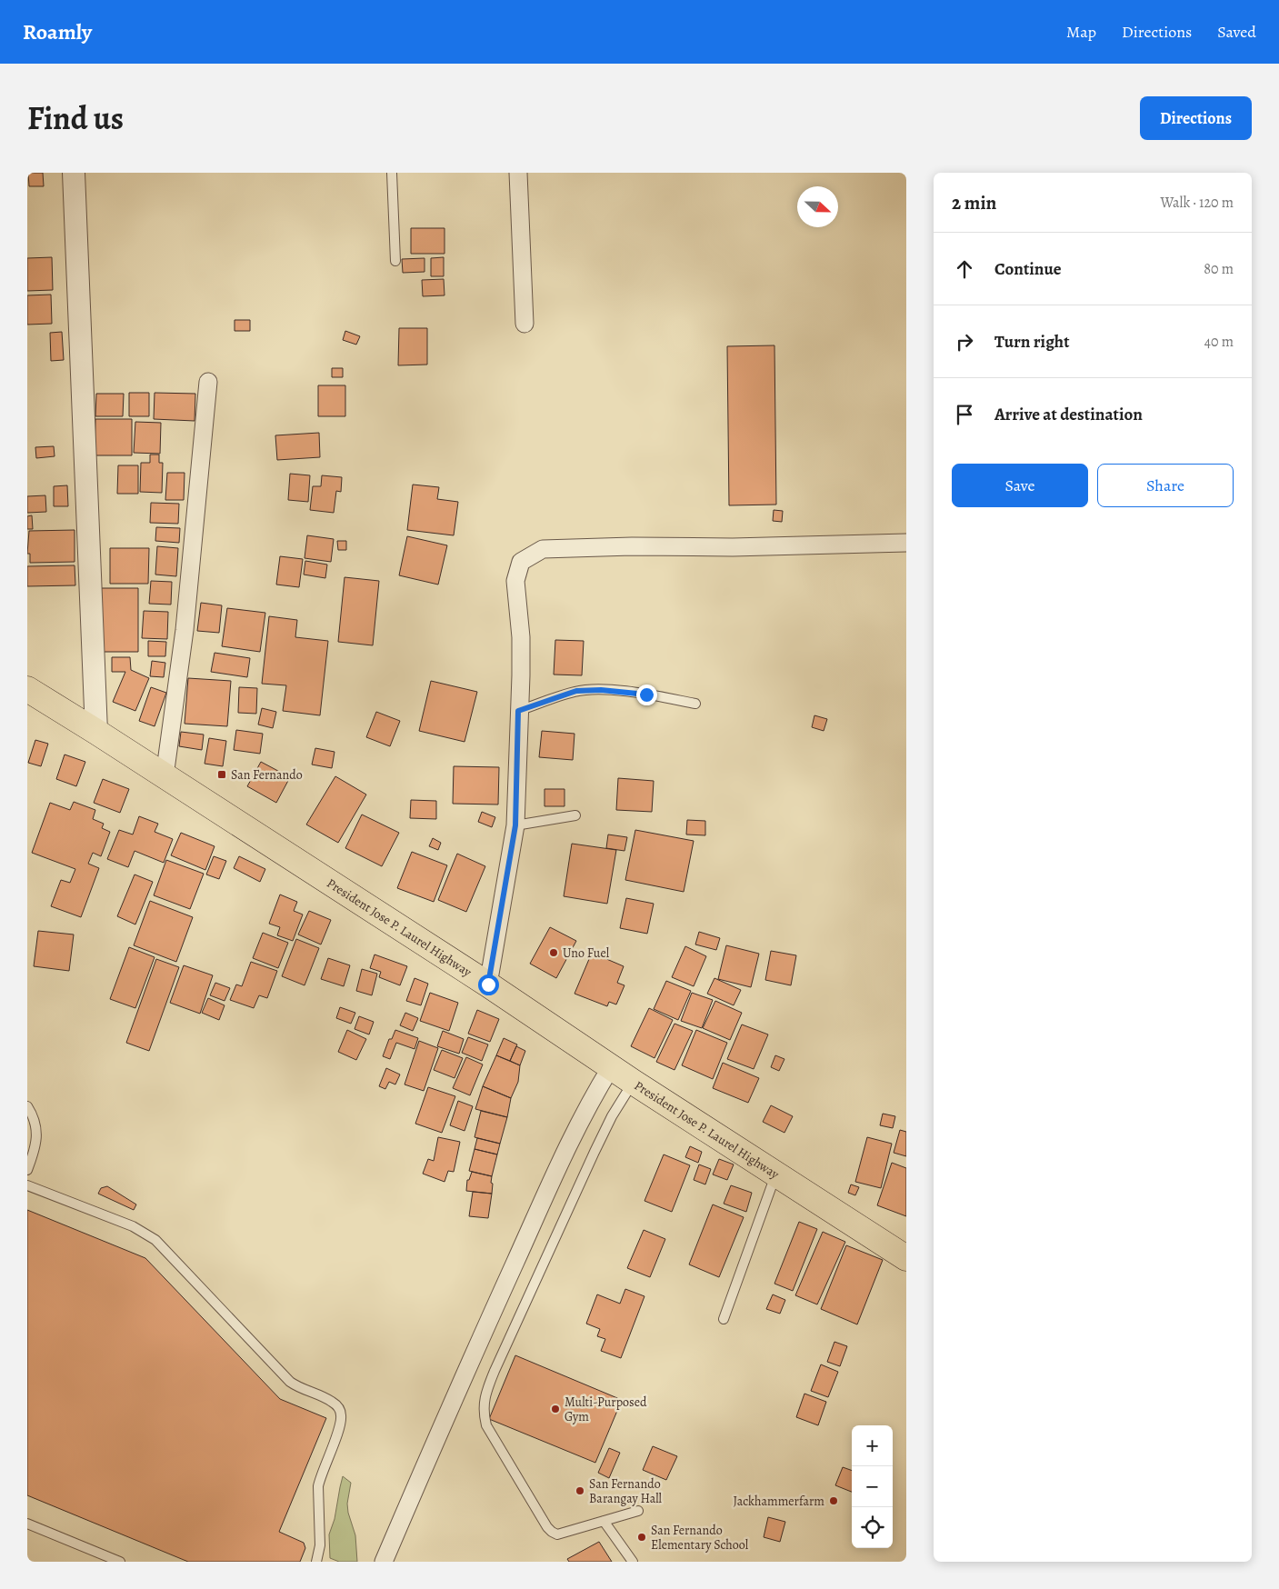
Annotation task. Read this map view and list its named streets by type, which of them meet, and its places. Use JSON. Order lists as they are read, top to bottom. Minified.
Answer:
{"streets":{"highway":["President Jose P. Laurel Highway"]},"places":{"transit":["San Fernando"],"other":["Uno Fuel","Multi-Purposed Gym","San Fernando Barangay Hall","Jackhammerfarm","San Fernando Elementary School"]},"north":"right","page":{"header":"Roamly","nav":["Map","Directions","Saved"],"title":"Find us","buttons":["Directions",["Save","Share"]],"heading":["2 min","Walk · 120 m"],"list":[["Continue","80 m"],["Turn right","40 m"],"Arrive at destination"],"map_buttons":["+","−"]}}
